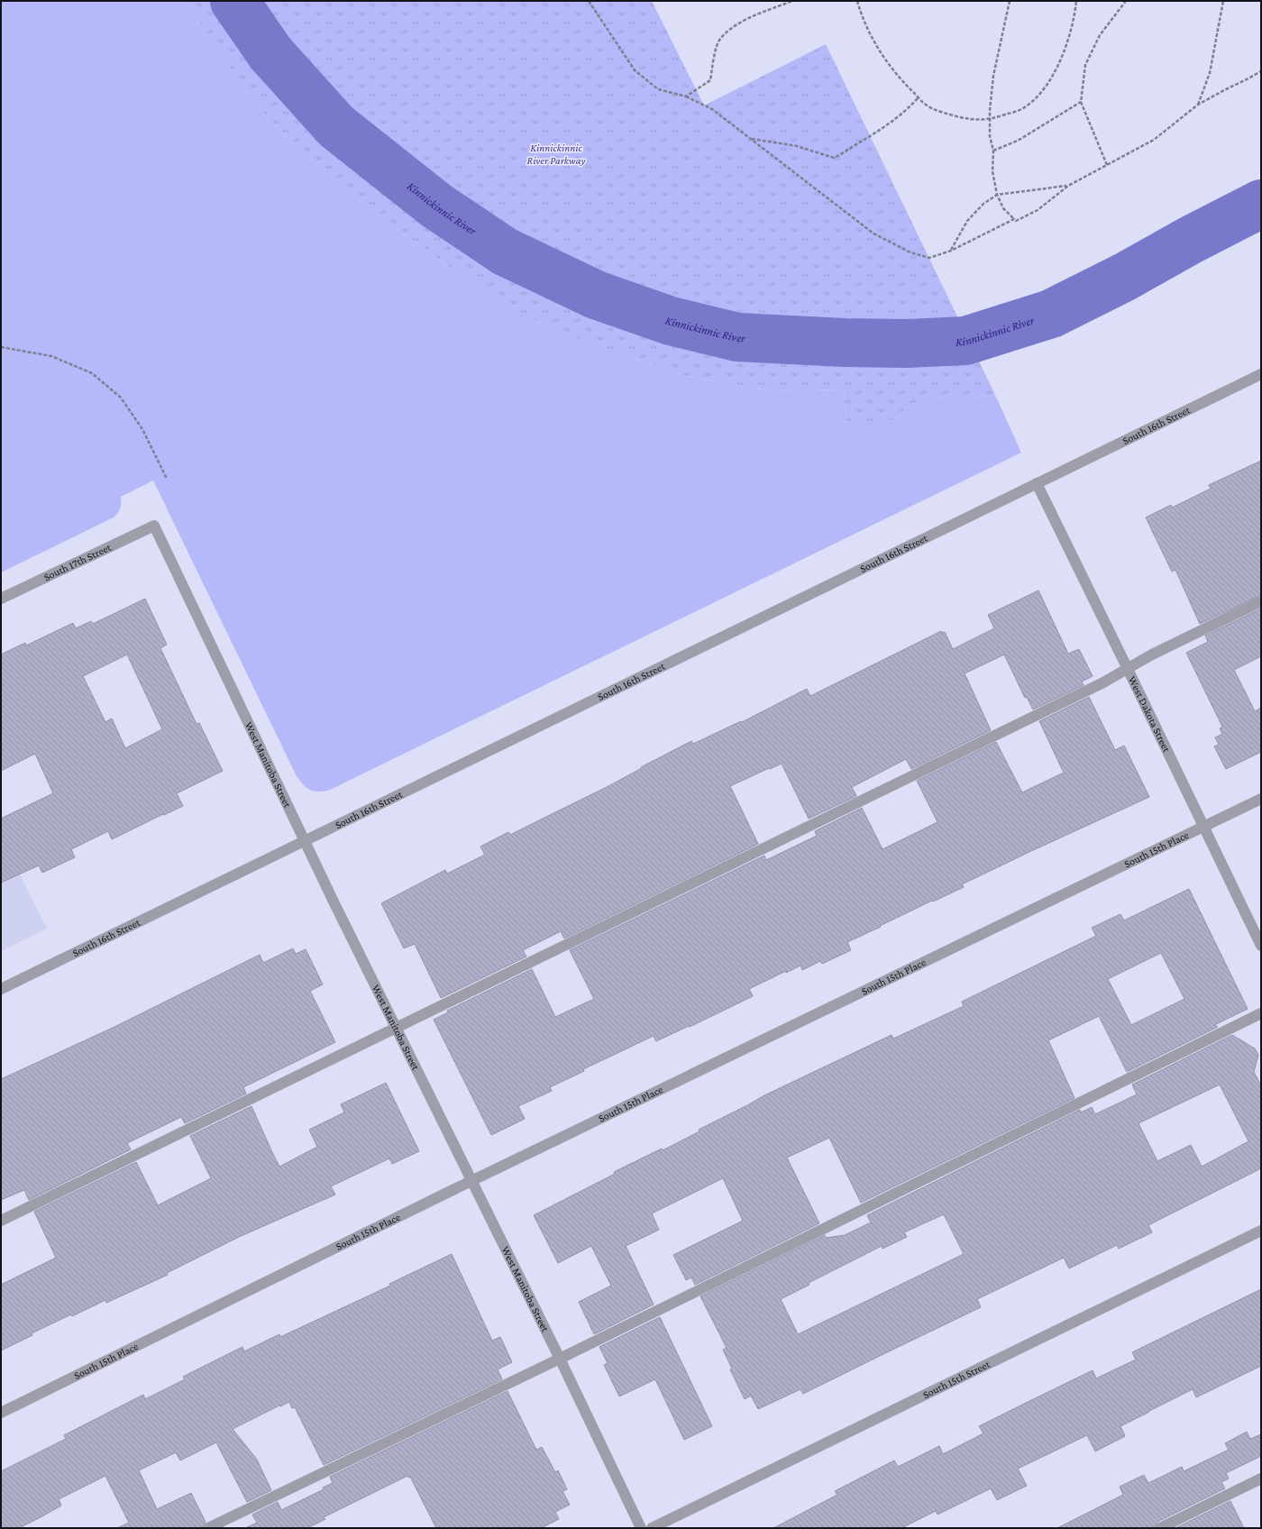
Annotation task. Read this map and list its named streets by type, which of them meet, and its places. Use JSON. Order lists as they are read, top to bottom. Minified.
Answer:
{"streets":{"street":["South 16th Street","South 17th Street","West Dakota Street","West Manitoba Street","South 15th Place","South 15th Street"]},"crossings":[["South 16th Street","West Dakota Street"],["South 16th Street","West Manitoba Street"],["South 17th Street","West Manitoba Street"],["West Dakota Street","South 15th Place"],["West Manitoba Street","South 15th Place"]],"water":["Kinnickinnic River"],"parks":["Kinnickinnic River Parkway"]}
